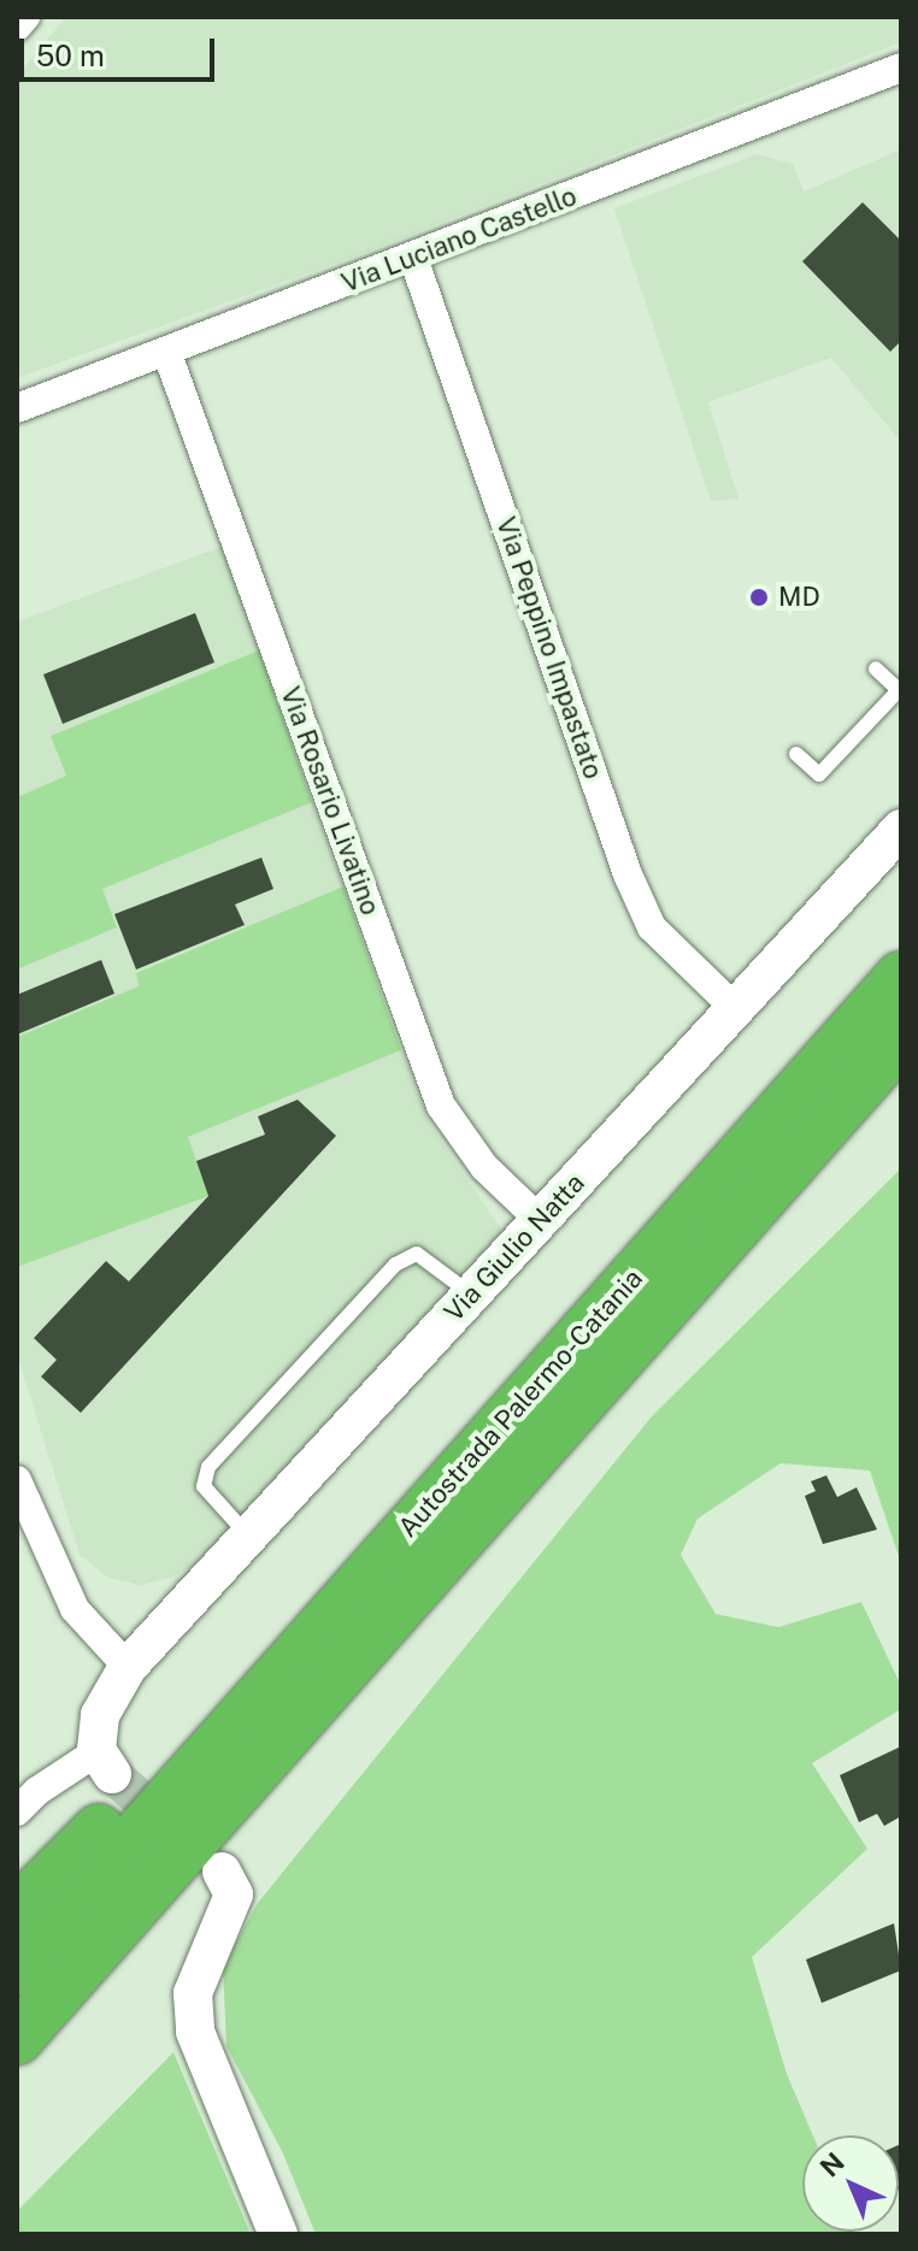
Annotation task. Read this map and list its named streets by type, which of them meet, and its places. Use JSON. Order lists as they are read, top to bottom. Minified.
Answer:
{"streets":{"highway":["Autostrada Palermo-Catania"],"street":["Via Luciano Castello","Via Peppino Impastato","Via Rosario Livatino","Via Giulio Natta"]},"crossings":[["Via Luciano Castello","Via Peppino Impastato"],["Via Luciano Castello","Via Rosario Livatino"],["Via Peppino Impastato","Via Giulio Natta"],["Via Rosario Livatino","Via Giulio Natta"]],"places":["MD"],"scale_bar":"50 m","north":"top left"}
